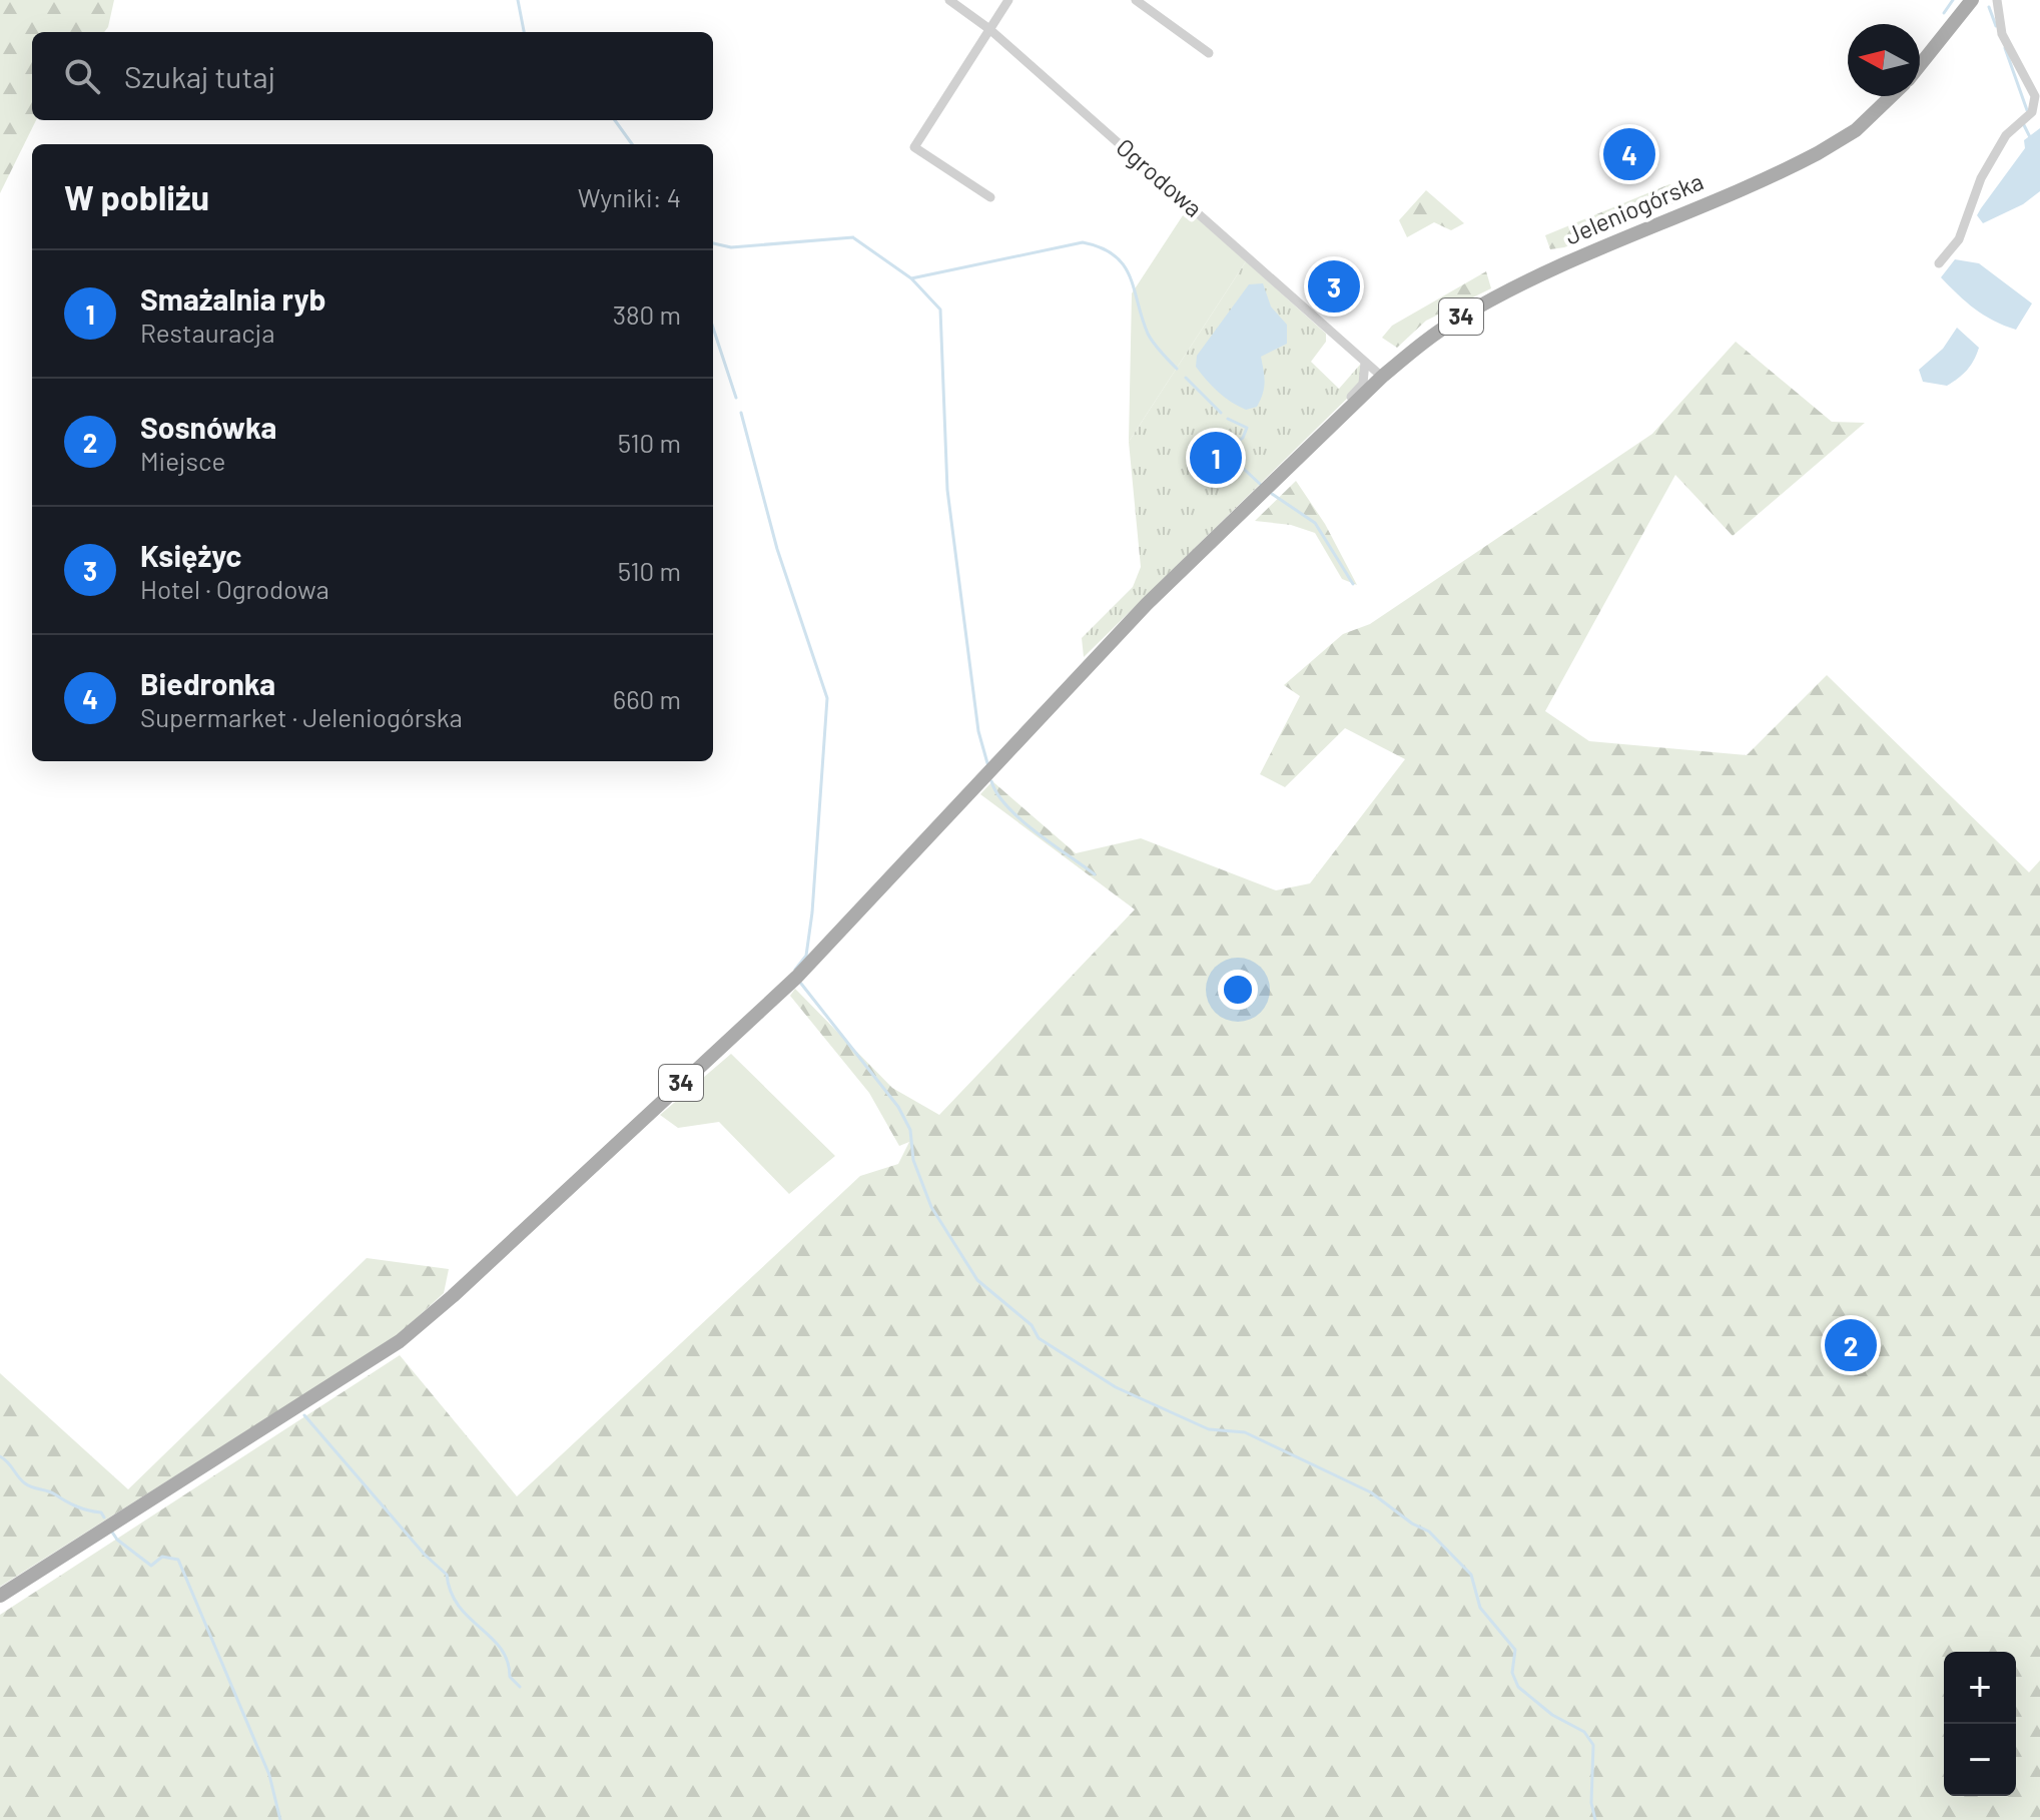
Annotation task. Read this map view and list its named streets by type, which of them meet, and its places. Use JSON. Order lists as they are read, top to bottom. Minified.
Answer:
{"streets":{"main road":["Jeleniogórska","34"],"street":["Ogrodowa"]},"crossings":[["Ogrodowa","Jeleniogórska"],["Ogrodowa","34"],["Jeleniogórska","34"]],"north":"left","page":{"search":"Szukaj tutaj","pins":["4","3","1","2"],"heading":["W pobliżu","Wyniki: 4"],"list":[{"mark":"1","name":"Smażalnia ryb","note":"Restauracja","value":"380 m"},{"mark":"2","name":"Sosnówka","note":"Miejsce","value":"510 m"},{"mark":"3","name":"Księżyc","note":"Hotel · Ogrodowa","value":"510 m"},{"mark":"4","name":"Biedronka","note":"Supermarket · Jeleniogórska","value":"660 m"}],"map_buttons":["+","−"]}}
